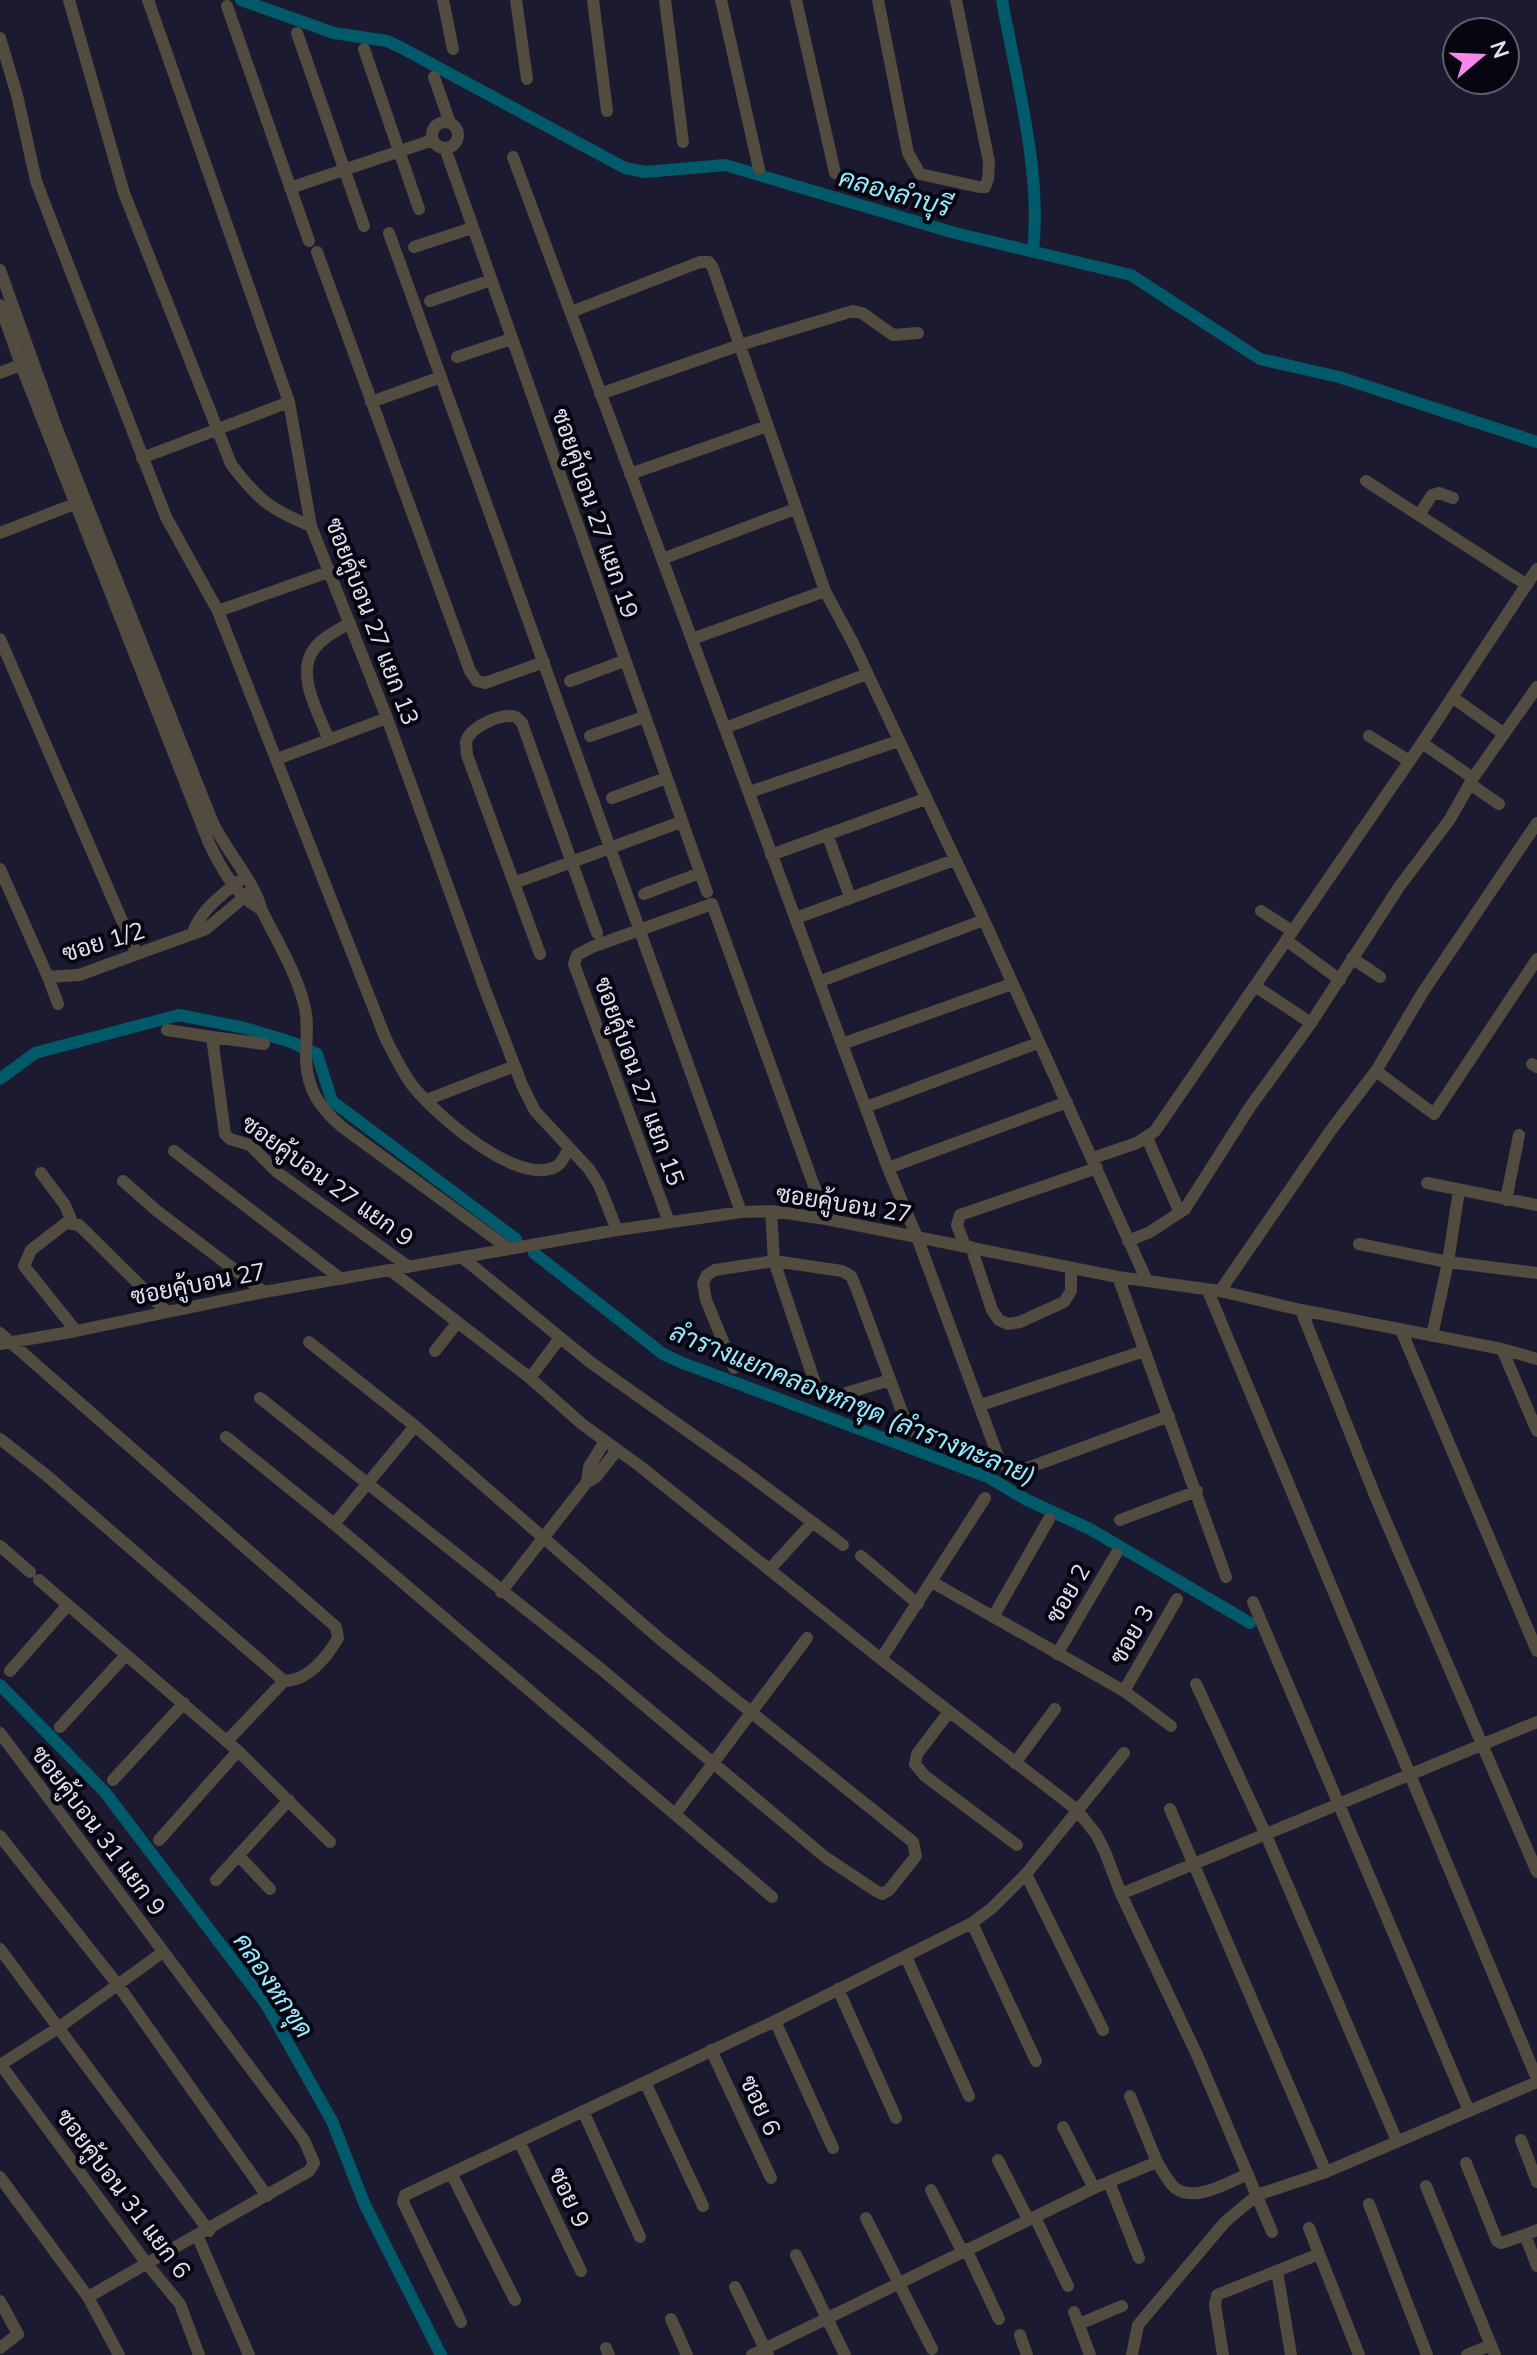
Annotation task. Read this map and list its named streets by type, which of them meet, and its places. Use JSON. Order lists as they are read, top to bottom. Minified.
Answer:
{"streets":{"street":["ซอยคู้บอน 27 แยก 19","ซอยคู้บอน 27 แยก 13","ซอย 1/2","ซอยคู้บอน 27 แยก 15","ซอยคู้บอน 27 แยก 9","ซอยคู้บอน 27","ซอย 2","ซอย 3","ซอยคู้บอน 31 แยก 9","ซอย 6","ซอยคู้บอน 31 แยก 6","ซอย 9"]},"crossings":[["ซอยคู้บอน 27 แยก 19","ซอยคู้บอน 27 แยก 15"],["ซอยคู้บอน 27 แยก 19","ซอยคู้บอน 27"],["ซอยคู้บอน 27 แยก 13","ซอยคู้บอน 27"],["ซอยคู้บอน 27 แยก 15","ซอยคู้บอน 27"],["ซอยคู้บอน 27 แยก 9","ซอยคู้บอน 27"]],"water":["คลองลำบุรี","ลำรางแยกคลองหกขุด (ลำรางทะลาย)","คลองหกขุด"],"north":"right"}
